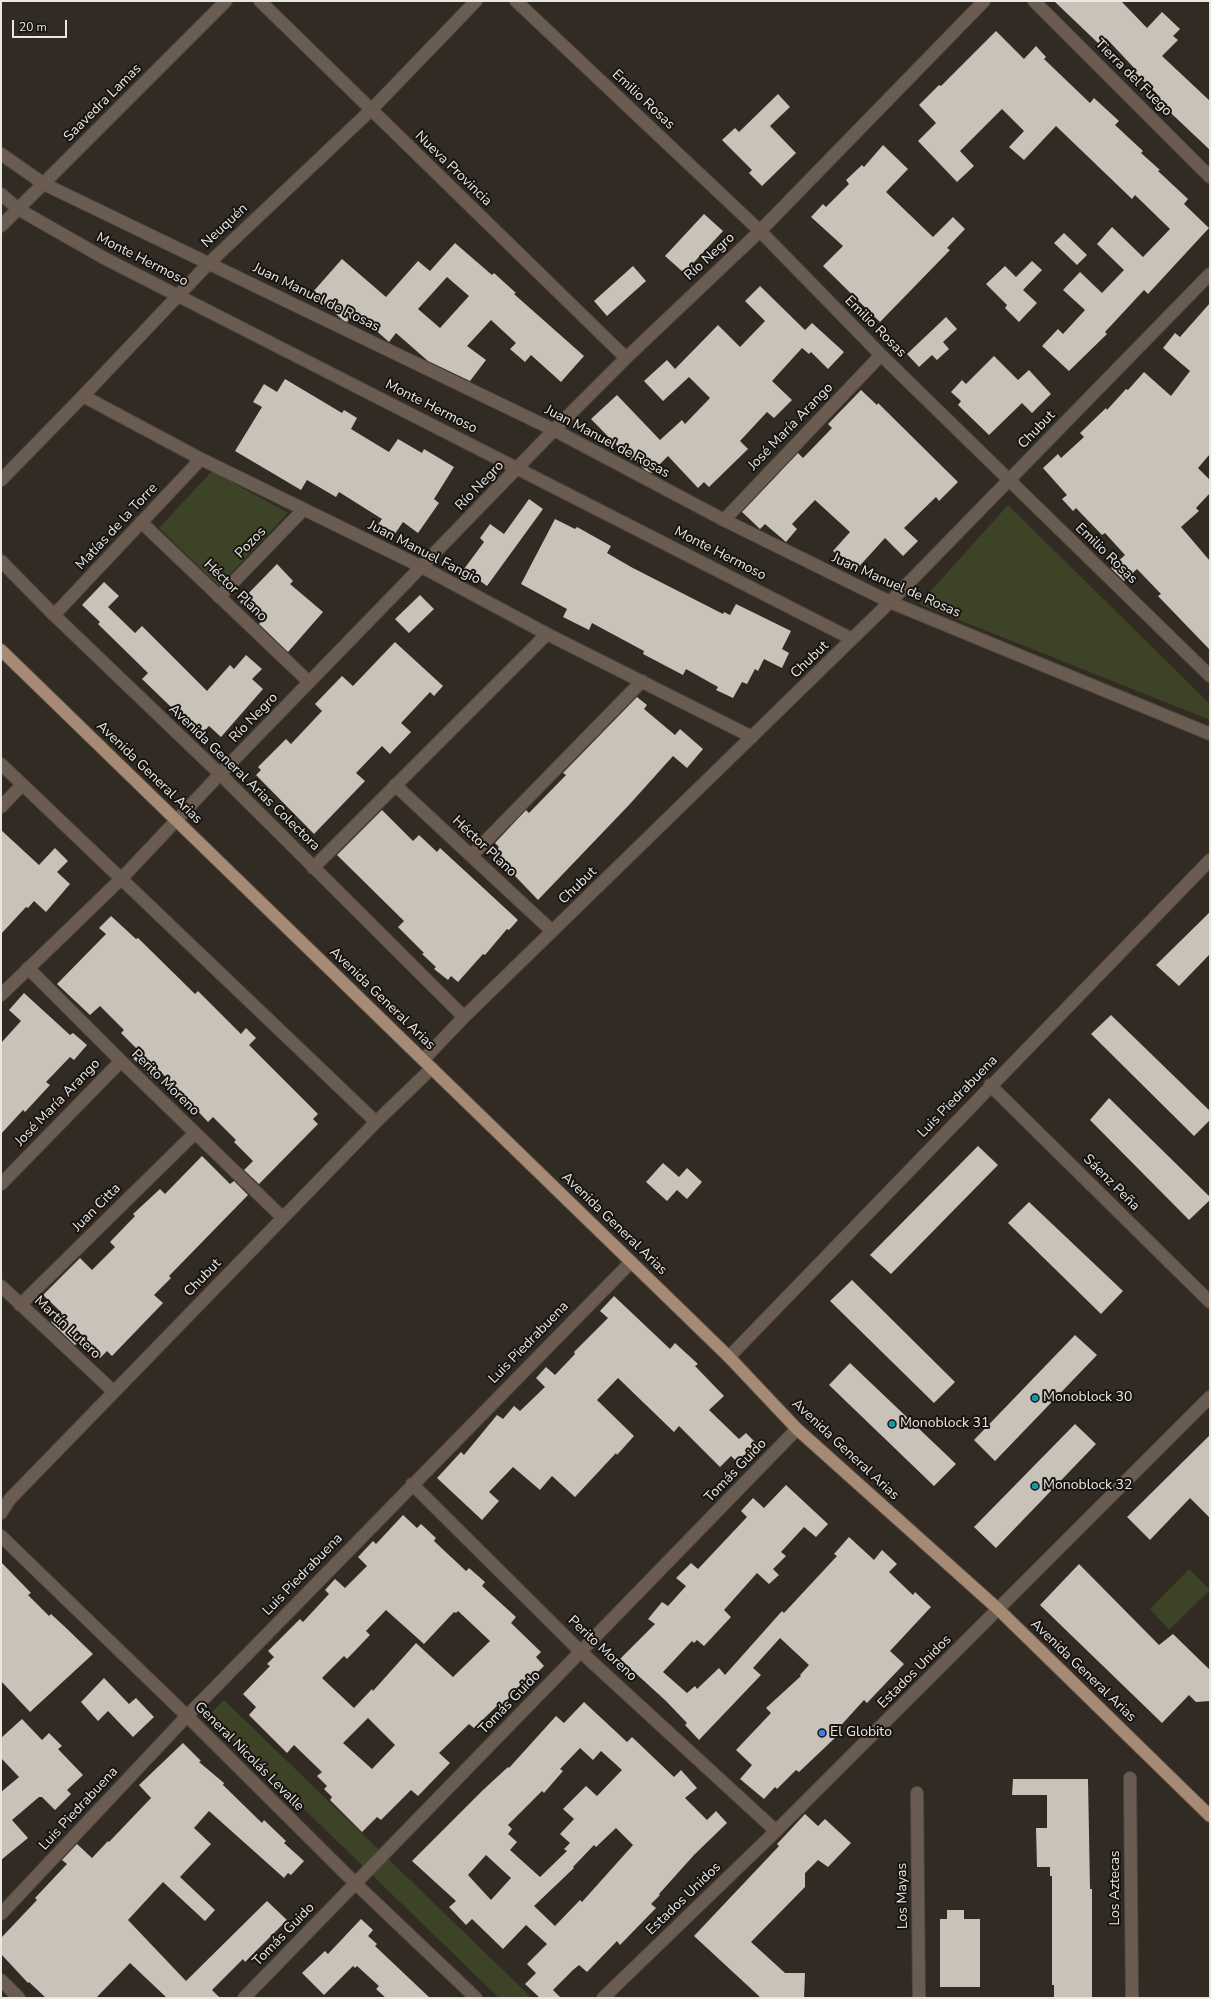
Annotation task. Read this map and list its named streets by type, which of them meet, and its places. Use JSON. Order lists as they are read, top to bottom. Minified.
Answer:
{"streets":{"main road":["Avenida General Arias"],"street":["Tierra del Fuego","Emilio Rosas","Saavedra Lamas","Nueva Provincia","Neuquén","Río Negro","Monte Hermoso","Juan Manuel de Rosas","José María Arango","Chubut","Matías de la Torre","Pozos","Juan Manuel Fangio","Héctor Plano","Avenida General Arias Colectora","Perito Moreno","Luis Piedrabuena","Sáenz Peña","Juan Citta","Martín Lutero","Tomás Guido","Estados Unidos","General Nicolás Levalle","Los Aztecas","Los Mayas"]},"crossings":[["Emilio Rosas","Río Negro"],["Emilio Rosas","José María Arango"],["Emilio Rosas","Chubut"],["Saavedra Lamas","Monte Hermoso"],["Saavedra Lamas","Juan Manuel de Rosas"],["Nueva Provincia","Neuquén"],["Nueva Provincia","Río Negro"],["Neuquén","Monte Hermoso"],["Neuquén","Juan Manuel de Rosas"],["Neuquén","Juan Manuel Fangio"],["Río Negro","Monte Hermoso"],["Río Negro","Juan Manuel de Rosas"],["Río Negro","Juan Manuel Fangio"],["Río Negro","Héctor Plano"],["Río Negro","Avenida General Arias"],["Río Negro","Avenida General Arias Colectora"],["Río Negro","Perito Moreno"],["Monte Hermoso","Chubut"],["Juan Manuel de Rosas","José María Arango"],["Juan Manuel de Rosas","Chubut"],["José María Arango","Perito Moreno"],["Chubut","Juan Manuel Fangio"],["Chubut","Héctor Plano"],["Chubut","Avenida General Arias"],["Chubut","Avenida General Arias Colectora"],["Chubut","Perito Moreno"],["Chubut","Martín Lutero"],["Matías de la Torre","Juan Manuel Fangio"],["Matías de la Torre","Héctor Plano"],["Matías de la Torre","Avenida General Arias Colectora"],["Pozos","Juan Manuel Fangio"],["Pozos","Héctor Plano"],["Avenida General Arias","Luis Piedrabuena"],["Avenida General Arias","Tomás Guido"],["Avenida General Arias","Estados Unidos"],["Perito Moreno","Luis Piedrabuena"],["Perito Moreno","Juan Citta"],["Perito Moreno","Tomás Guido"],["Perito Moreno","Estados Unidos"],["Luis Piedrabuena","Sáenz Peña"],["Luis Piedrabuena","General Nicolás Levalle"],["Juan Citta","Martín Lutero"],["Tomás Guido","General Nicolás Levalle"]],"places":["Monoblock 30","Monoblock 31","Monoblock 32","El Globito"],"scale_bar":"20 m"}
